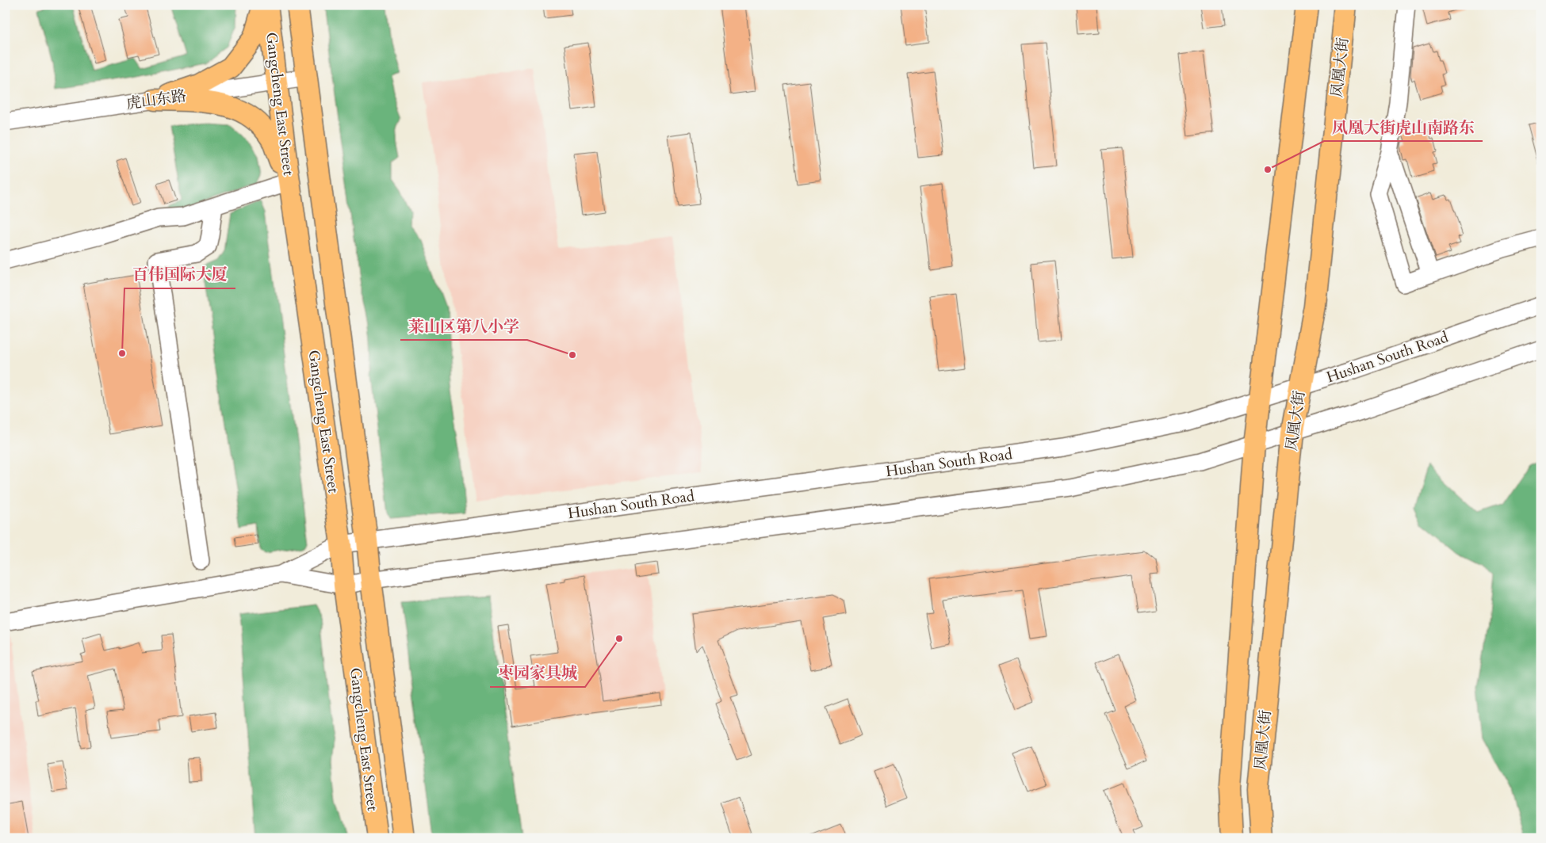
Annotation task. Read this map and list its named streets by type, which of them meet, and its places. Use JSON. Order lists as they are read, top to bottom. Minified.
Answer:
{"streets":{"main road":["凤凰大街","Gangcheng East Street"],"street":["虎山东路","Hushan South Road"]},"crossings":[["凤凰大街","Hushan South Road"],["虎山东路","Gangcheng East Street"],["Gangcheng East Street","Hushan South Road"]],"places":["凤凰大街虎山南路东","百伟国际大厦","莱山区第八小学","枣园家具城"]}
